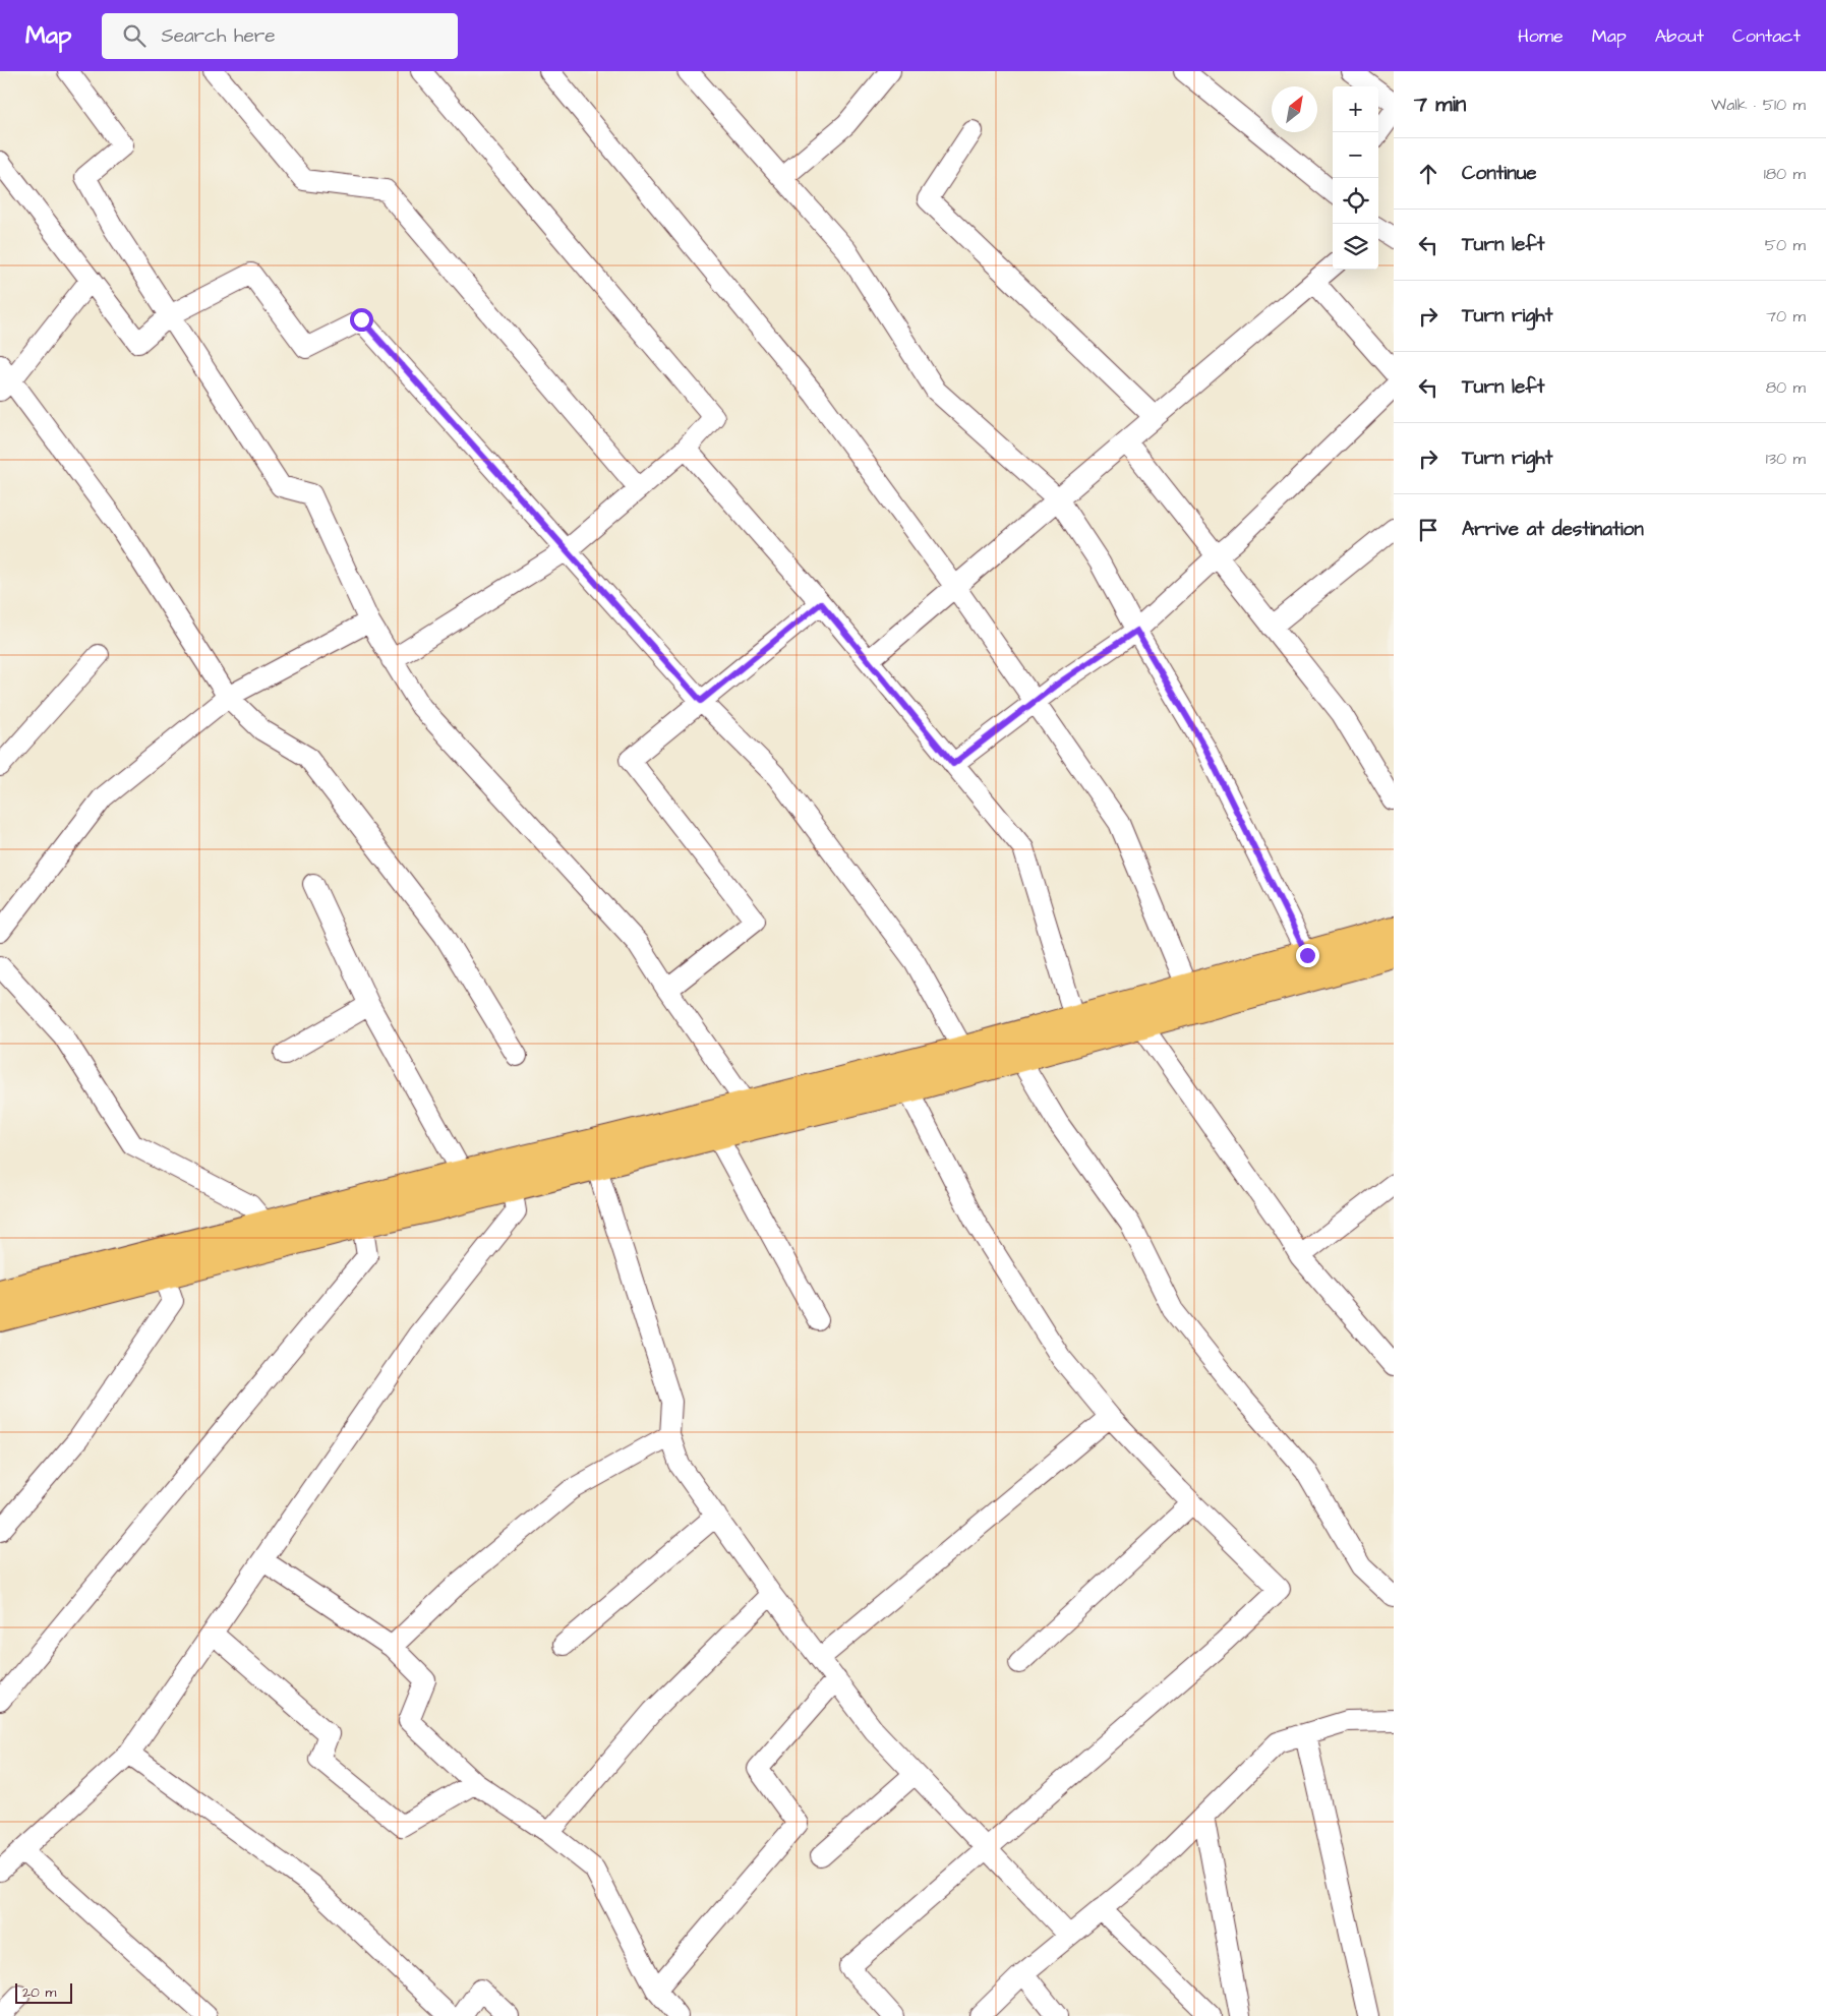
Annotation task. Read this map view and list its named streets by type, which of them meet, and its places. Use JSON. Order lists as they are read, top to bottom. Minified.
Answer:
{"scale_bar":"20 m","north":"top right","page":{"header":"Map","search":"Search here","nav":["Home","Map","About","Contact"],"heading":["7 min","Walk · 510 m"],"map_buttons":["+","−"],"list":[["Continue","180 m"],["Turn left","50 m"],["Turn right","70 m"],["Turn left","80 m"],["Turn right","130 m"],"Arrive at destination"],"scale":"20 m"}}
